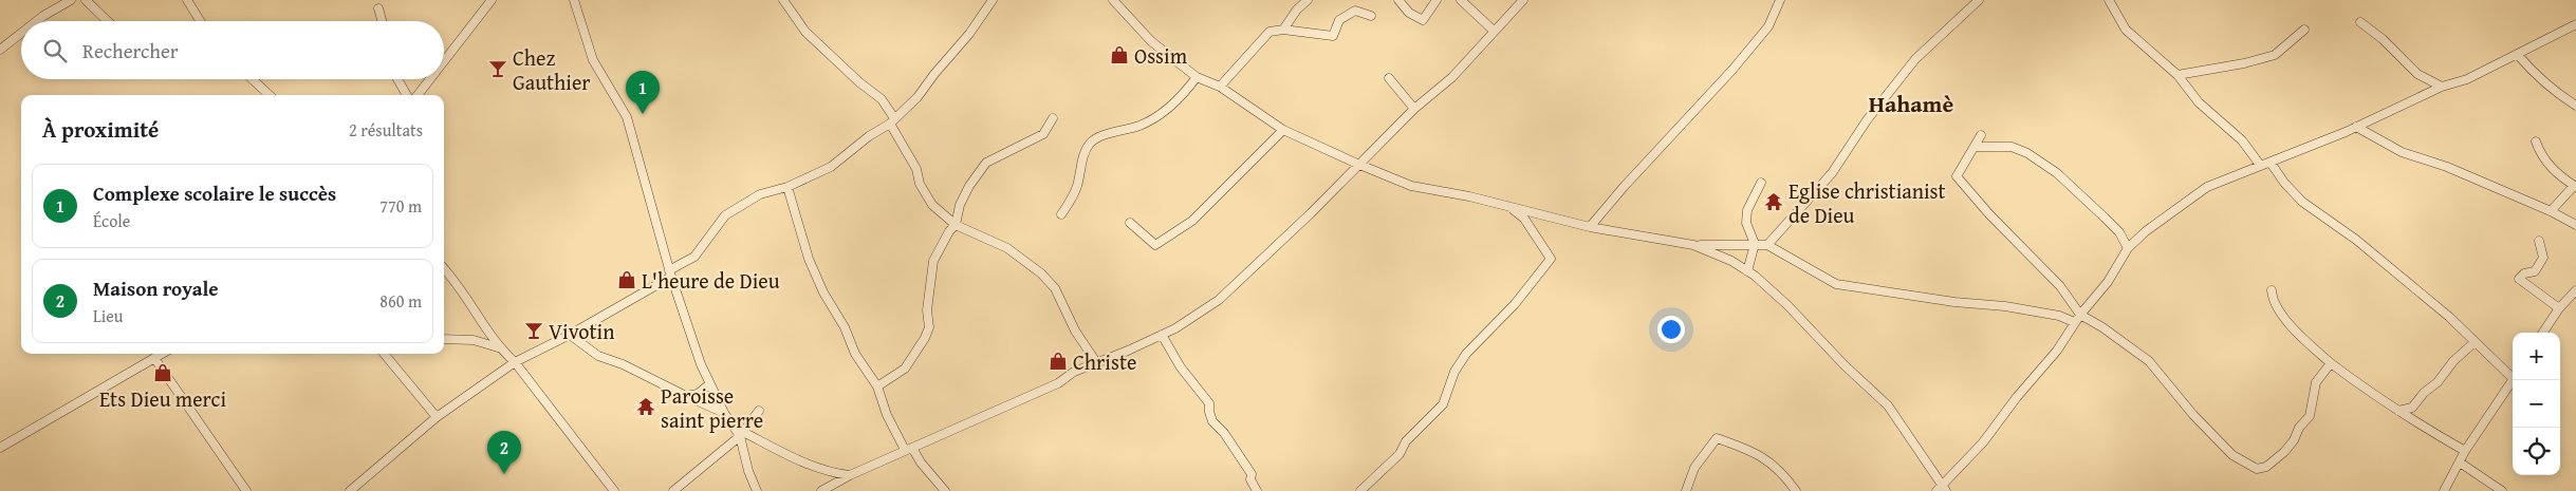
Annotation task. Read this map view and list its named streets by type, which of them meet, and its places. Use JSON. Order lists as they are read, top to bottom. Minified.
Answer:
{"districts":["Hahamè"],"places":{"shop":["Ossim","L'heure de Dieu","Christe","Ets Dieu merci"],"bar":["Chez Gauthier","Vivotin"],"temple":["Eglise christianist de Dieu","Paroisse saint pierre"]},"page":{"search":"Rechercher","pins":["1","2"],"heading":["À proximité","2 résultats"],"list":[{"mark":"1","name":"Complexe scolaire le succès","note":"École","value":"770 m"},{"mark":"2","name":"Maison royale","note":"Lieu","value":"860 m"}],"map_buttons":["+","−"]}}
